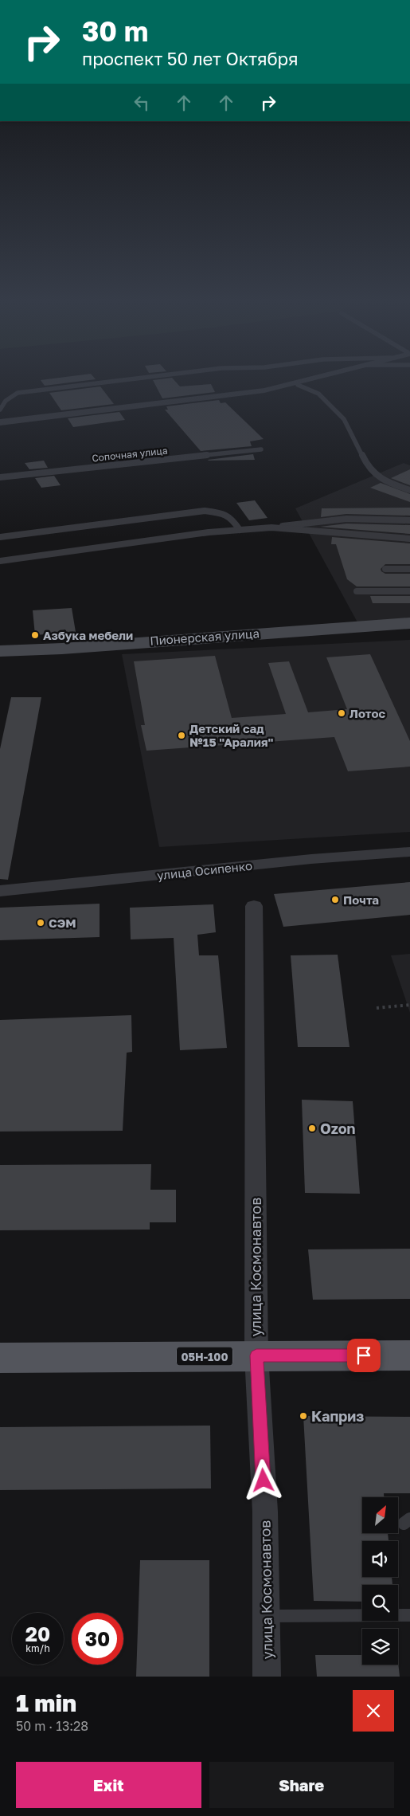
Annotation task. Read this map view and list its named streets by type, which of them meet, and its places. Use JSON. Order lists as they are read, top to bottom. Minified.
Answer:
{"streets":{"main road":["Пионерская улица","05Н-100"],"street":["улица Осипенко","улица Космонавтов"],"lane":["Сопочная улица"]},"crossings":[["улица Космонавтов","05Н-100"]],"places":["Азбука мебели","Лотос","Детский сад №15 \"Аралия\"","Почта","СЭМ","Ozon","Каприз"],"north":"top right","page":{"turn":["30 m","проспект 50 лет Октября"],"speed":"20 km/h","limit":"30","heading":["1 min","50 m · 13:28"],"buttons":["Exit","Share"]}}
